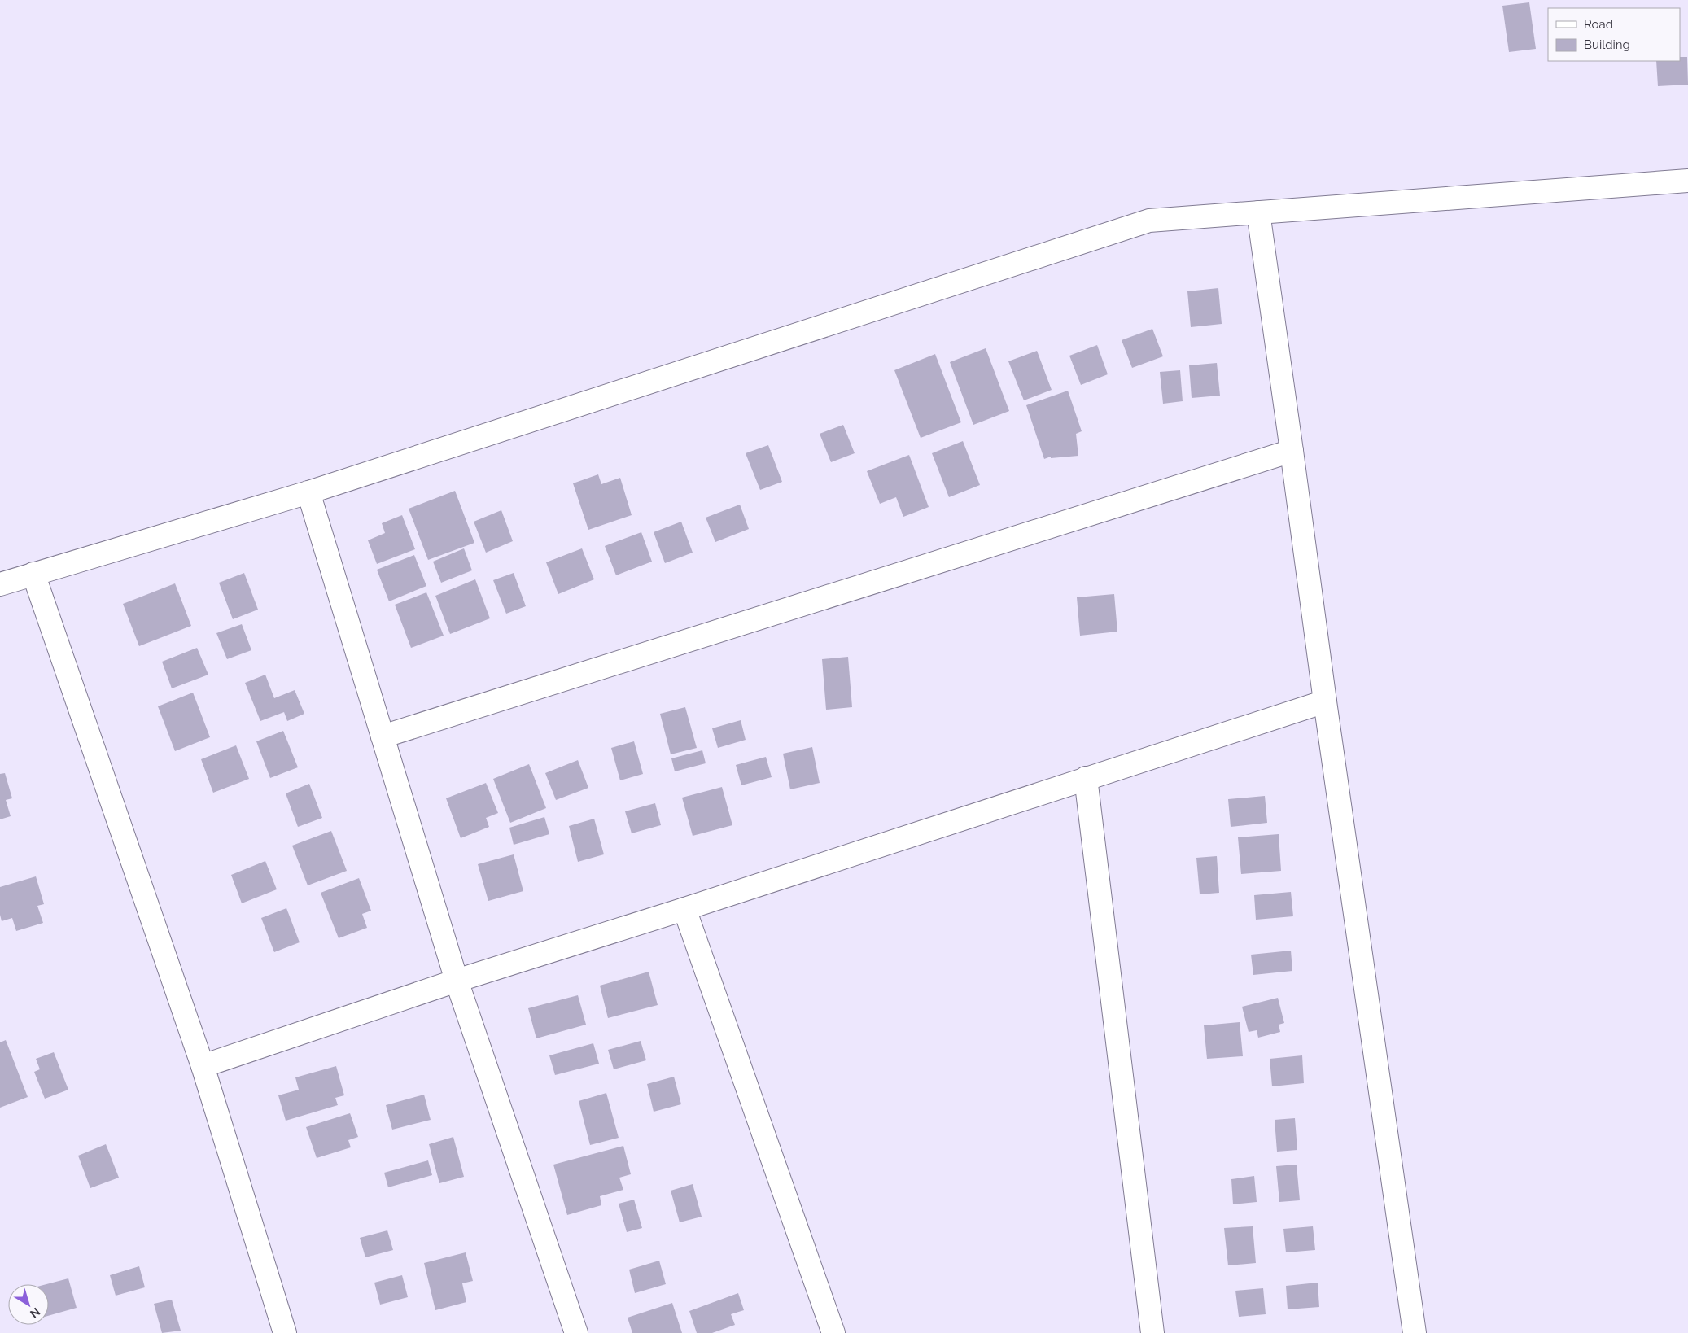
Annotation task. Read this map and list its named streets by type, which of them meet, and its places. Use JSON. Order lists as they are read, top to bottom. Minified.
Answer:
{"legend":["Road","Building"],"north":"bottom right"}
